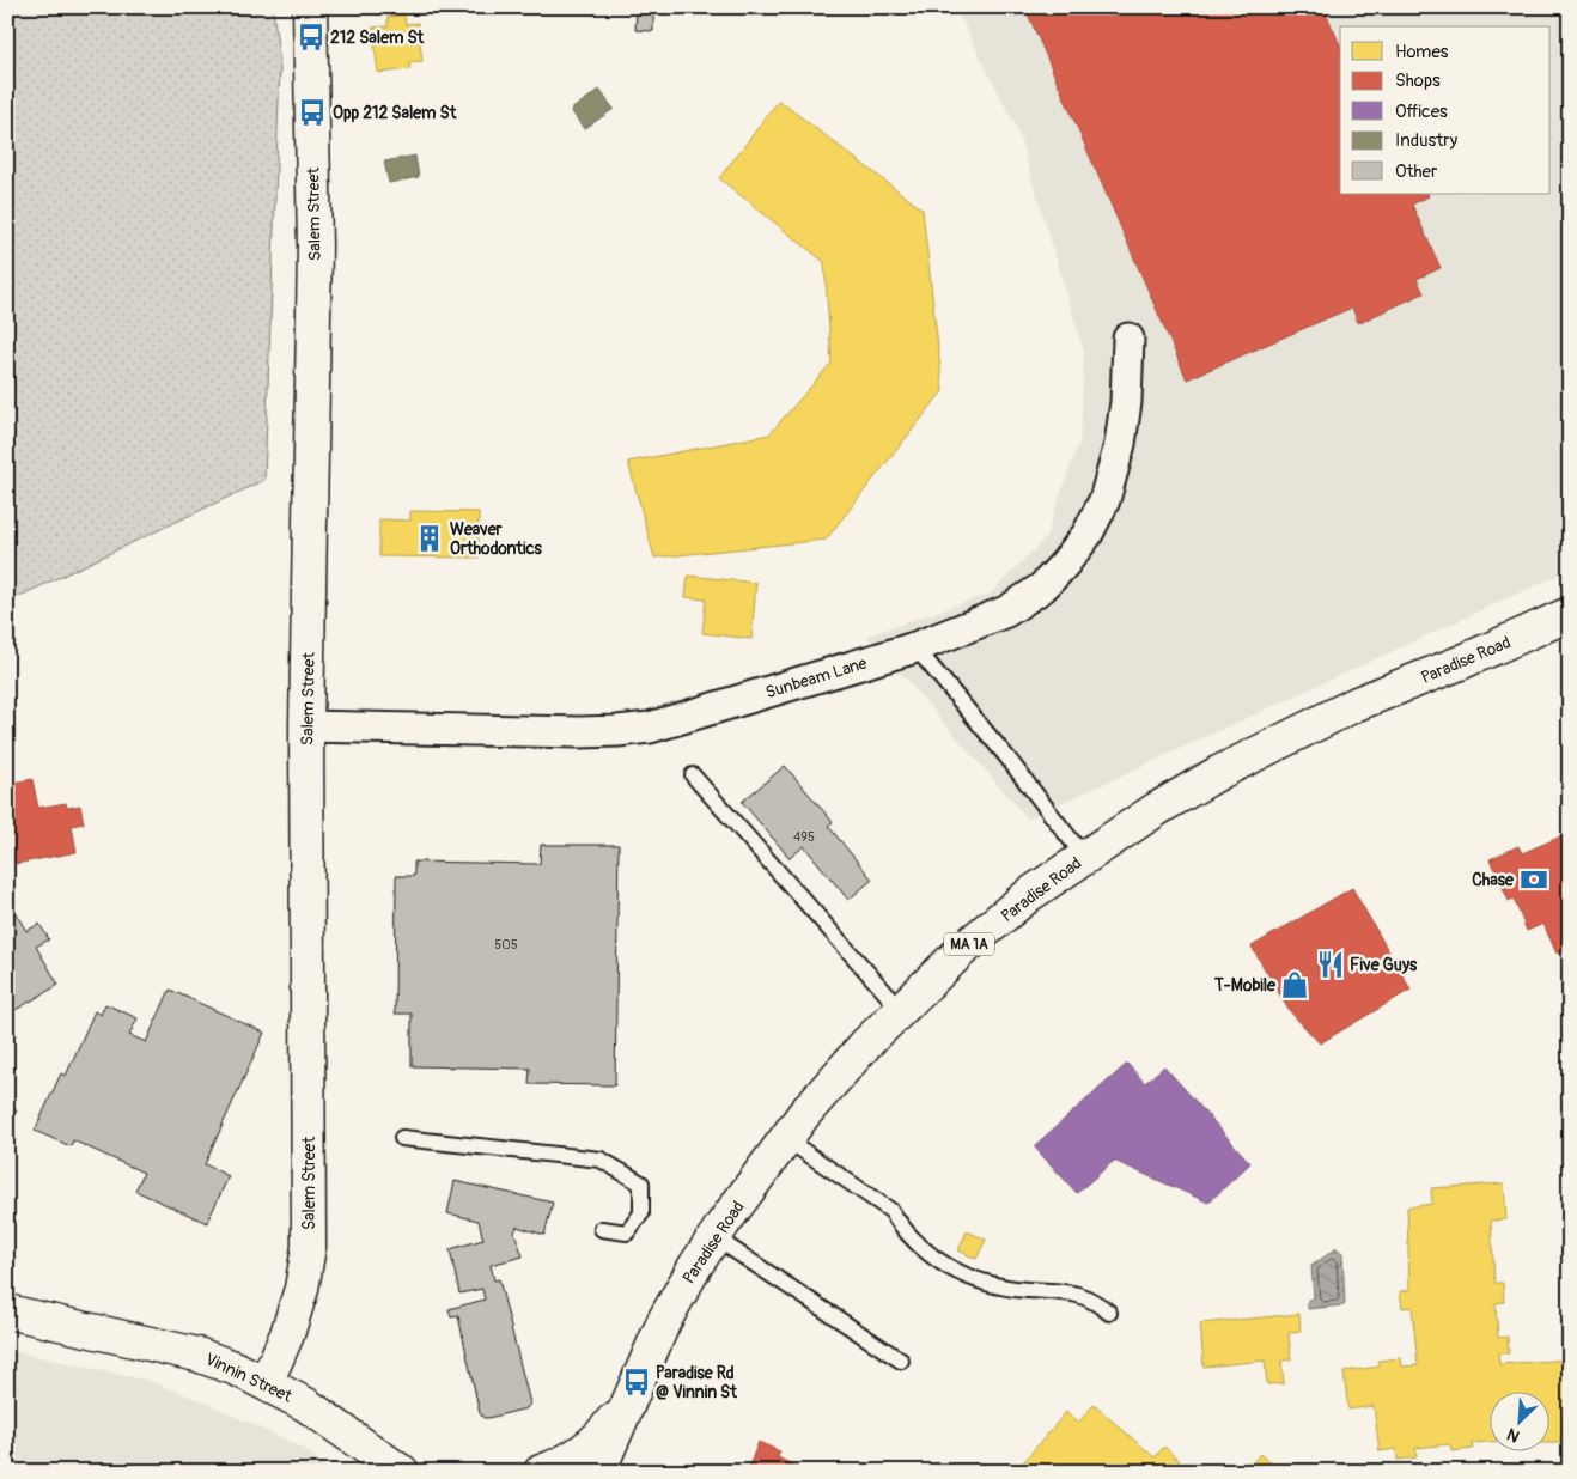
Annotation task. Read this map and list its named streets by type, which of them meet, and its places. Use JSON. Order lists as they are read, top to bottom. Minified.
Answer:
{"streets":{"main road":["Salem Street","Paradise Road","MA 1A","Vinnin Street"],"street":["Sunbeam Lane"]},"crossings":[["Salem Street","Sunbeam Lane"],["Salem Street","Vinnin Street"]],"places":{"bus stop":["212 Salem St","Opp 212 Salem St","Paradise Rd @ Vinnin St"],"building":["Weaver Orthodontics"],"bank":["Chase"],"restaurant":["Five Guys"],"shop":["T-Mobile"]},"house_numbers":["495","505"],"legend":["Homes","Shops","Offices","Industry","Other"],"north":"bottom left"}
